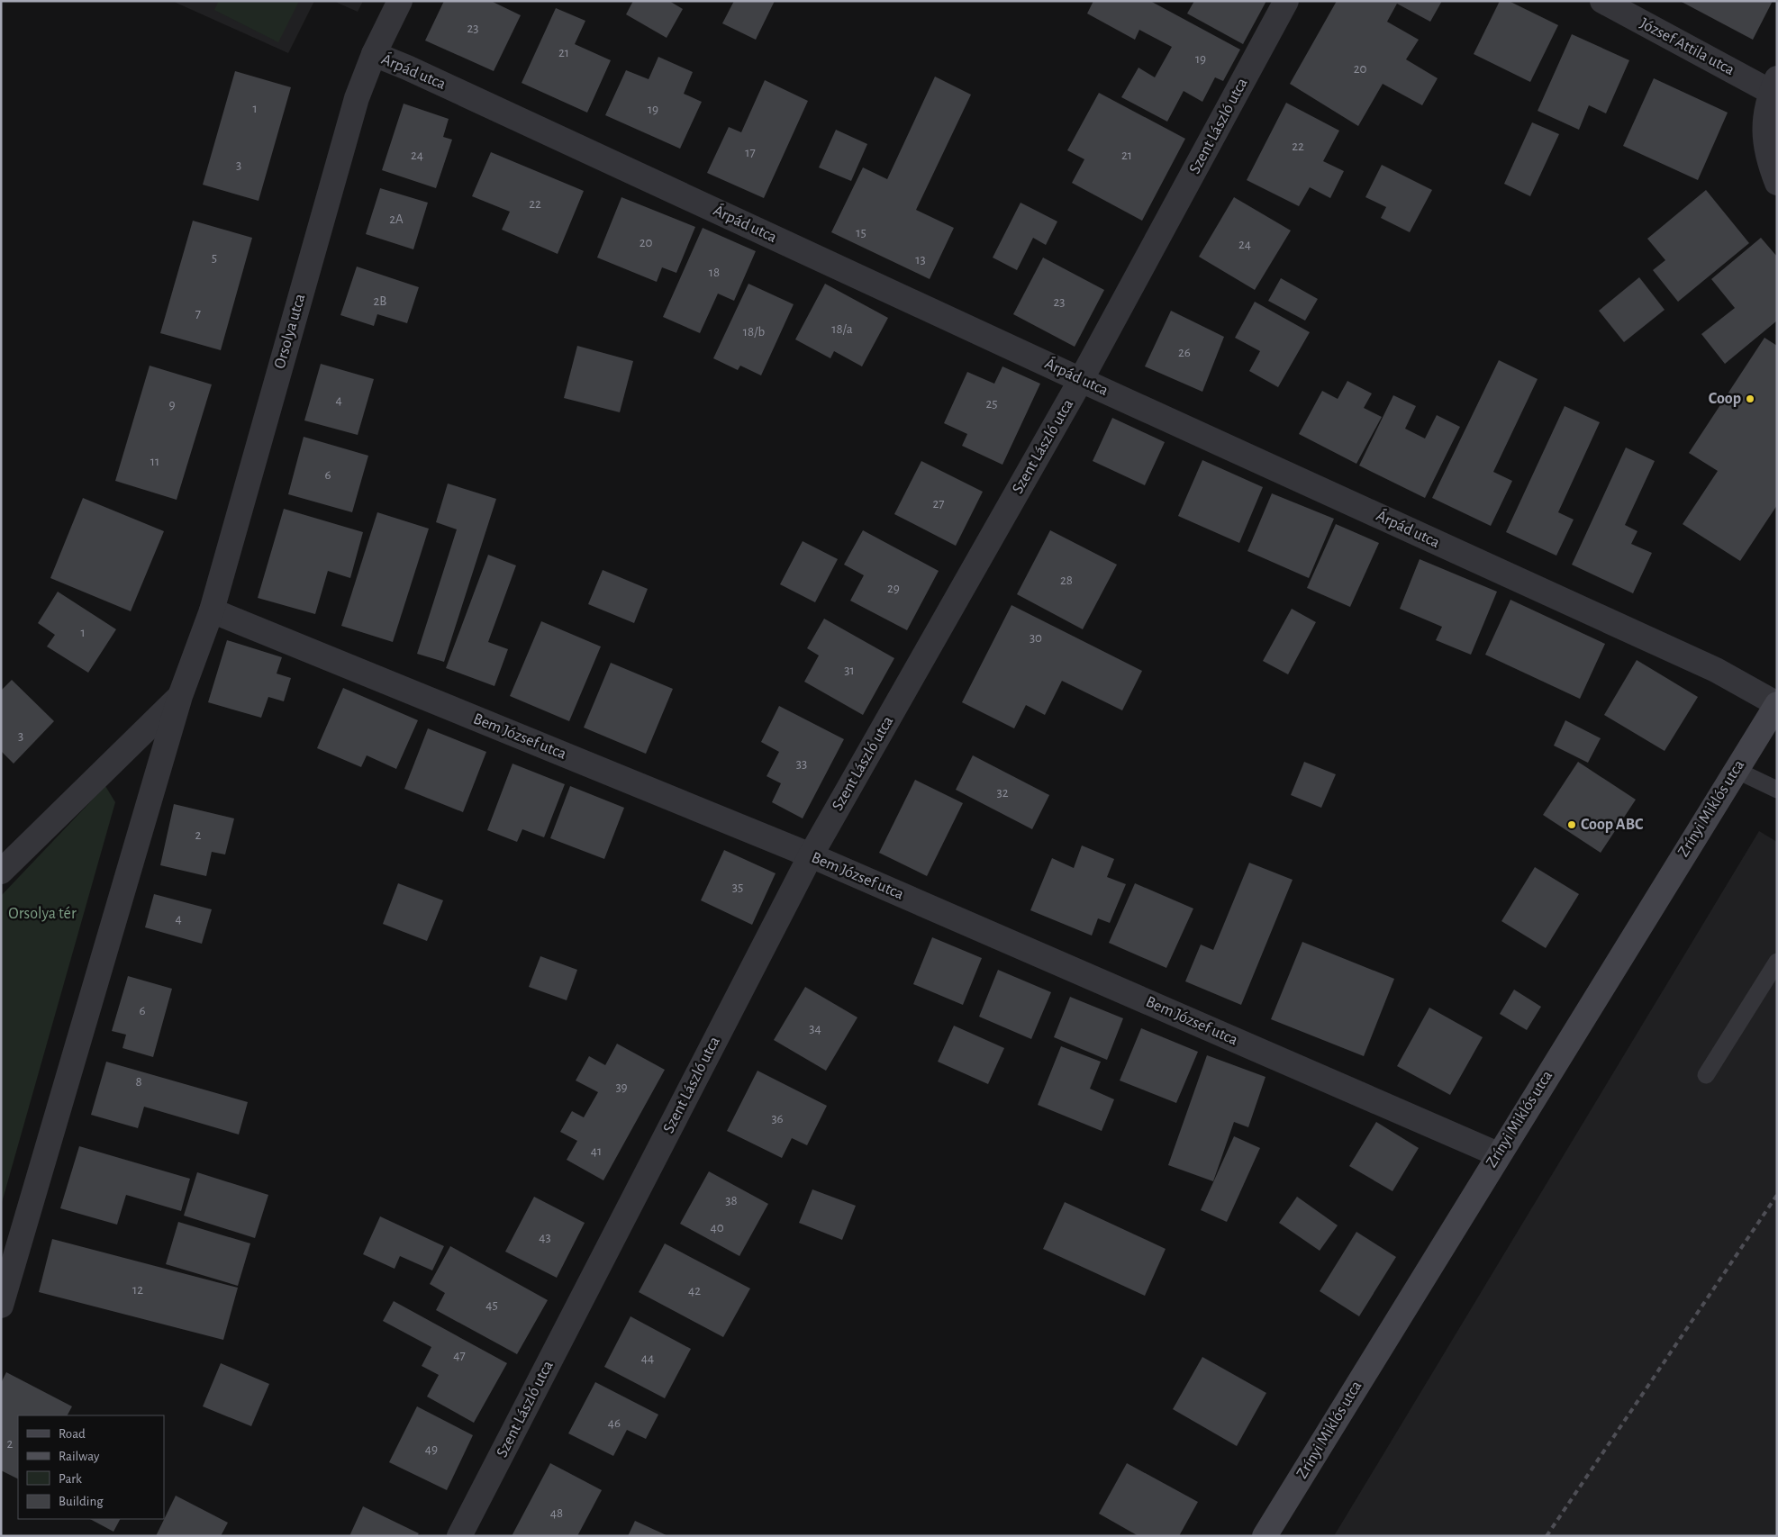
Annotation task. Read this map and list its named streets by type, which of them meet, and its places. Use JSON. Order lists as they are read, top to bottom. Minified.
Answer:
{"streets":{"main road":["Zrínyi Miklós utca"],"street":["József Attila utca","Árpád utca","Szent László utca","Orsolya utca","Bem József utca"]},"crossings":[["Árpád utca","Szent László utca"],["Árpád utca","Orsolya utca"],["Árpád utca","Zrínyi Miklós utca"],["Szent László utca","Bem József utca"],["Orsolya utca","Bem József utca"],["Bem József utca","Zrínyi Miklós utca"]],"parks":["Orsolya tér"],"places":["Coop","Coop ABC"],"house_numbers":["23","21","19","20","1","19","22","17","24","21","3","22","2A","15","20","24","5","13","18","2B","23","7","18/a","18/b","26","4","25","9","11","6","27","28","29","1","30","31","3","33","32","2","35","4","6","34","8","39","36","41","38","40","43","12","42","45","47","44","46","2","49","48"],"legend":["Road","Railway","Park","Building"]}
